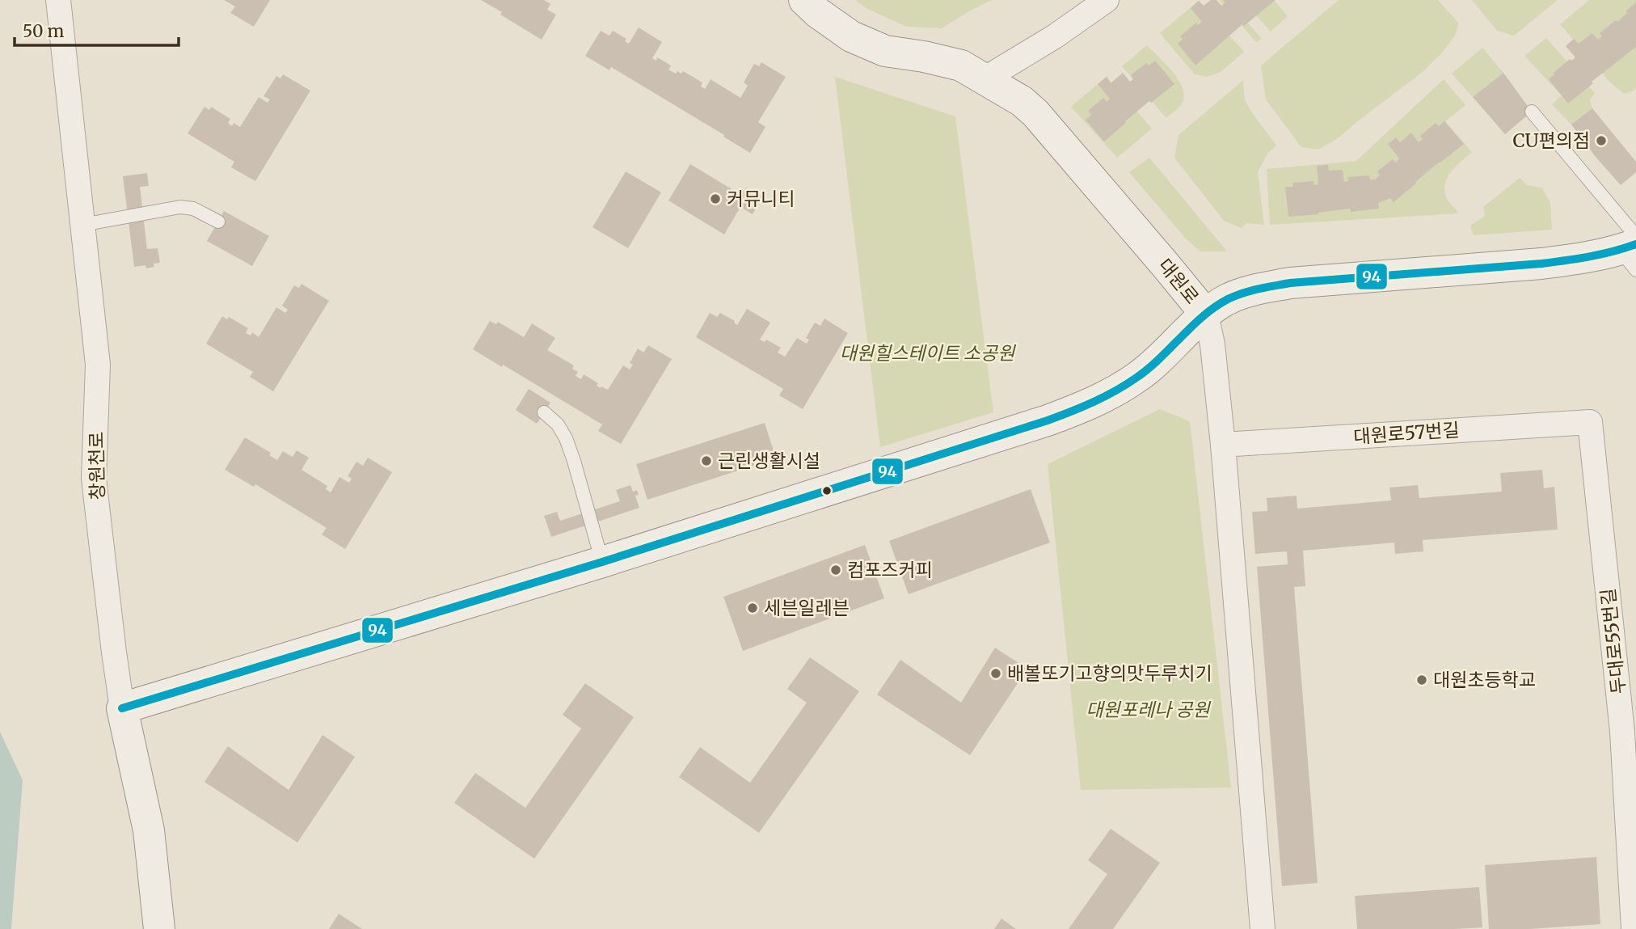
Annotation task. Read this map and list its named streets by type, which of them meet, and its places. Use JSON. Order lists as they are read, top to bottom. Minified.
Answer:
{"streets":{"street":["대원로","대원로57번길","창원천로","두대로55번길"]},"crossings":[["대원로57번길","두대로55번길"]],"parks":["대원힐스테이트 소공원","대원포레나 공원"],"places":["CU편의점","커뮤니티","근린생활시설","컴포즈커피","세븐일레븐","배볼또기고향의맛두루치기","대원초등학교"],"lines":["transit line 94"],"scale_bar":"50 m"}
